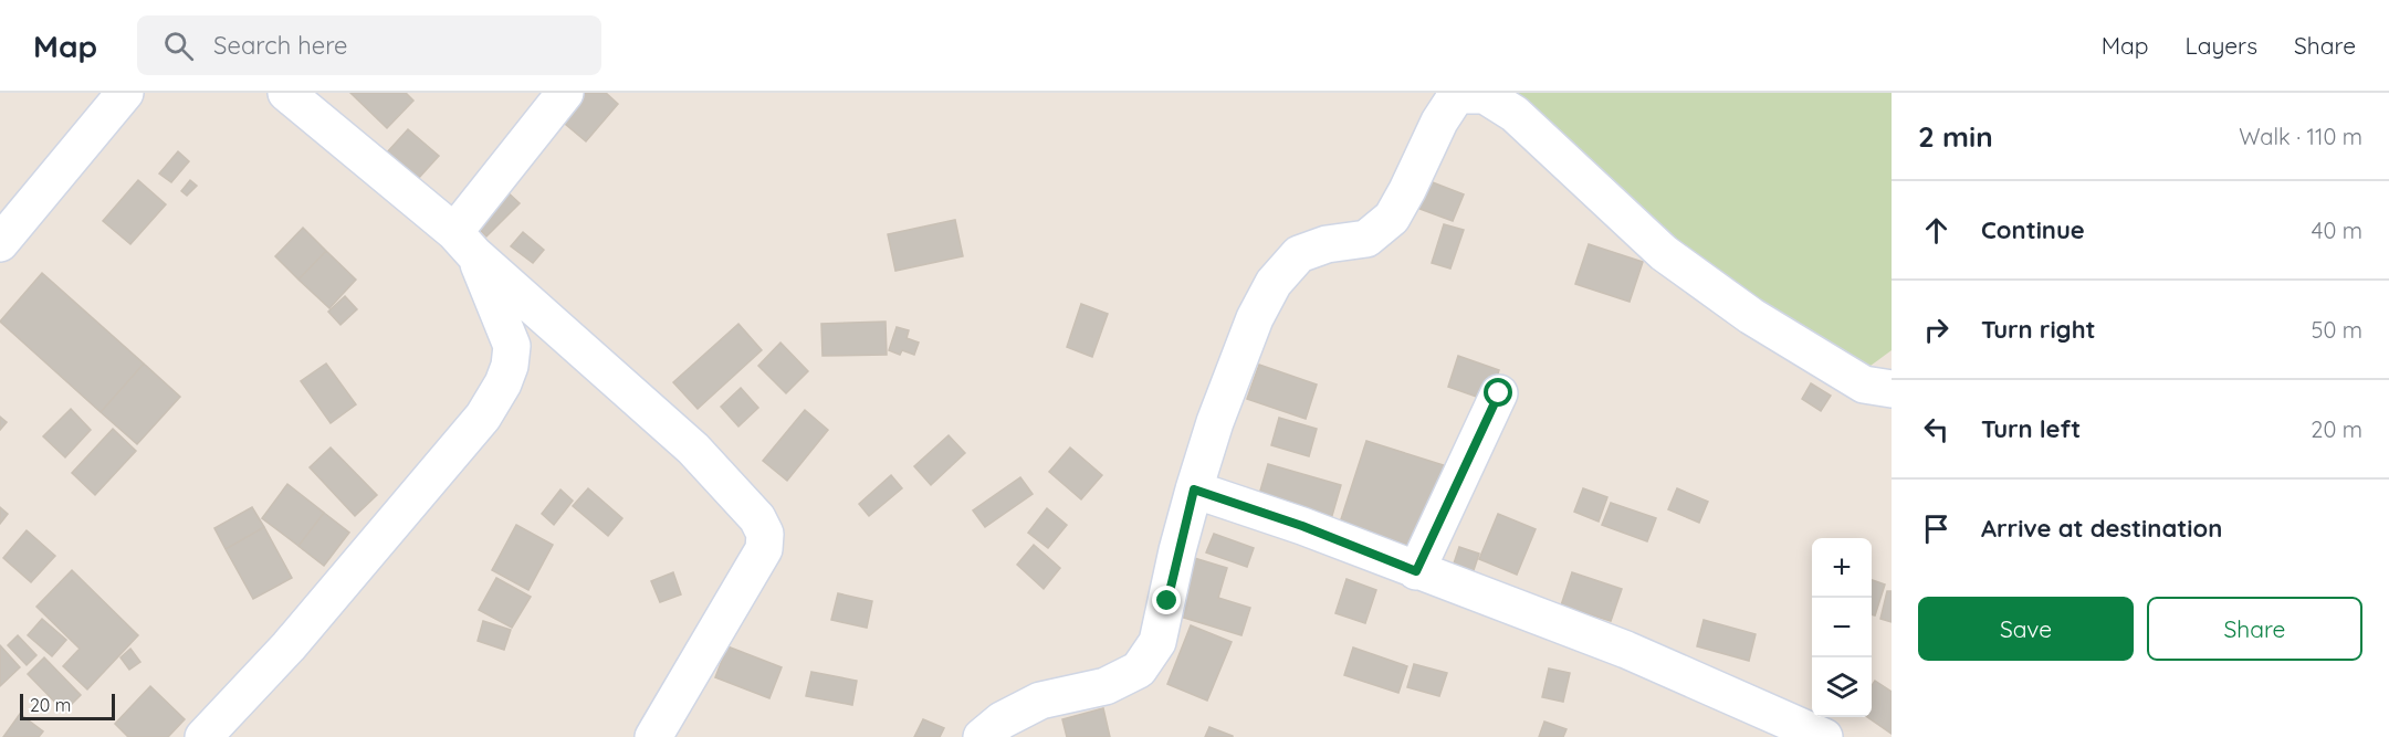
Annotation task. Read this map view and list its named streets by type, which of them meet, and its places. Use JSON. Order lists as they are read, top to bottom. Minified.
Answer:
{"scale_bar":"20 m","page":{"header":"Map","search":"Search here","nav":["Map","Layers","Share"],"heading":["2 min","Walk · 110 m"],"list":[["Continue","40 m"],["Turn right","50 m"],["Turn left","20 m"],"Arrive at destination"],"map_buttons":["+","−"],"buttons":["Save","Share"],"scale":"20 m"}}
